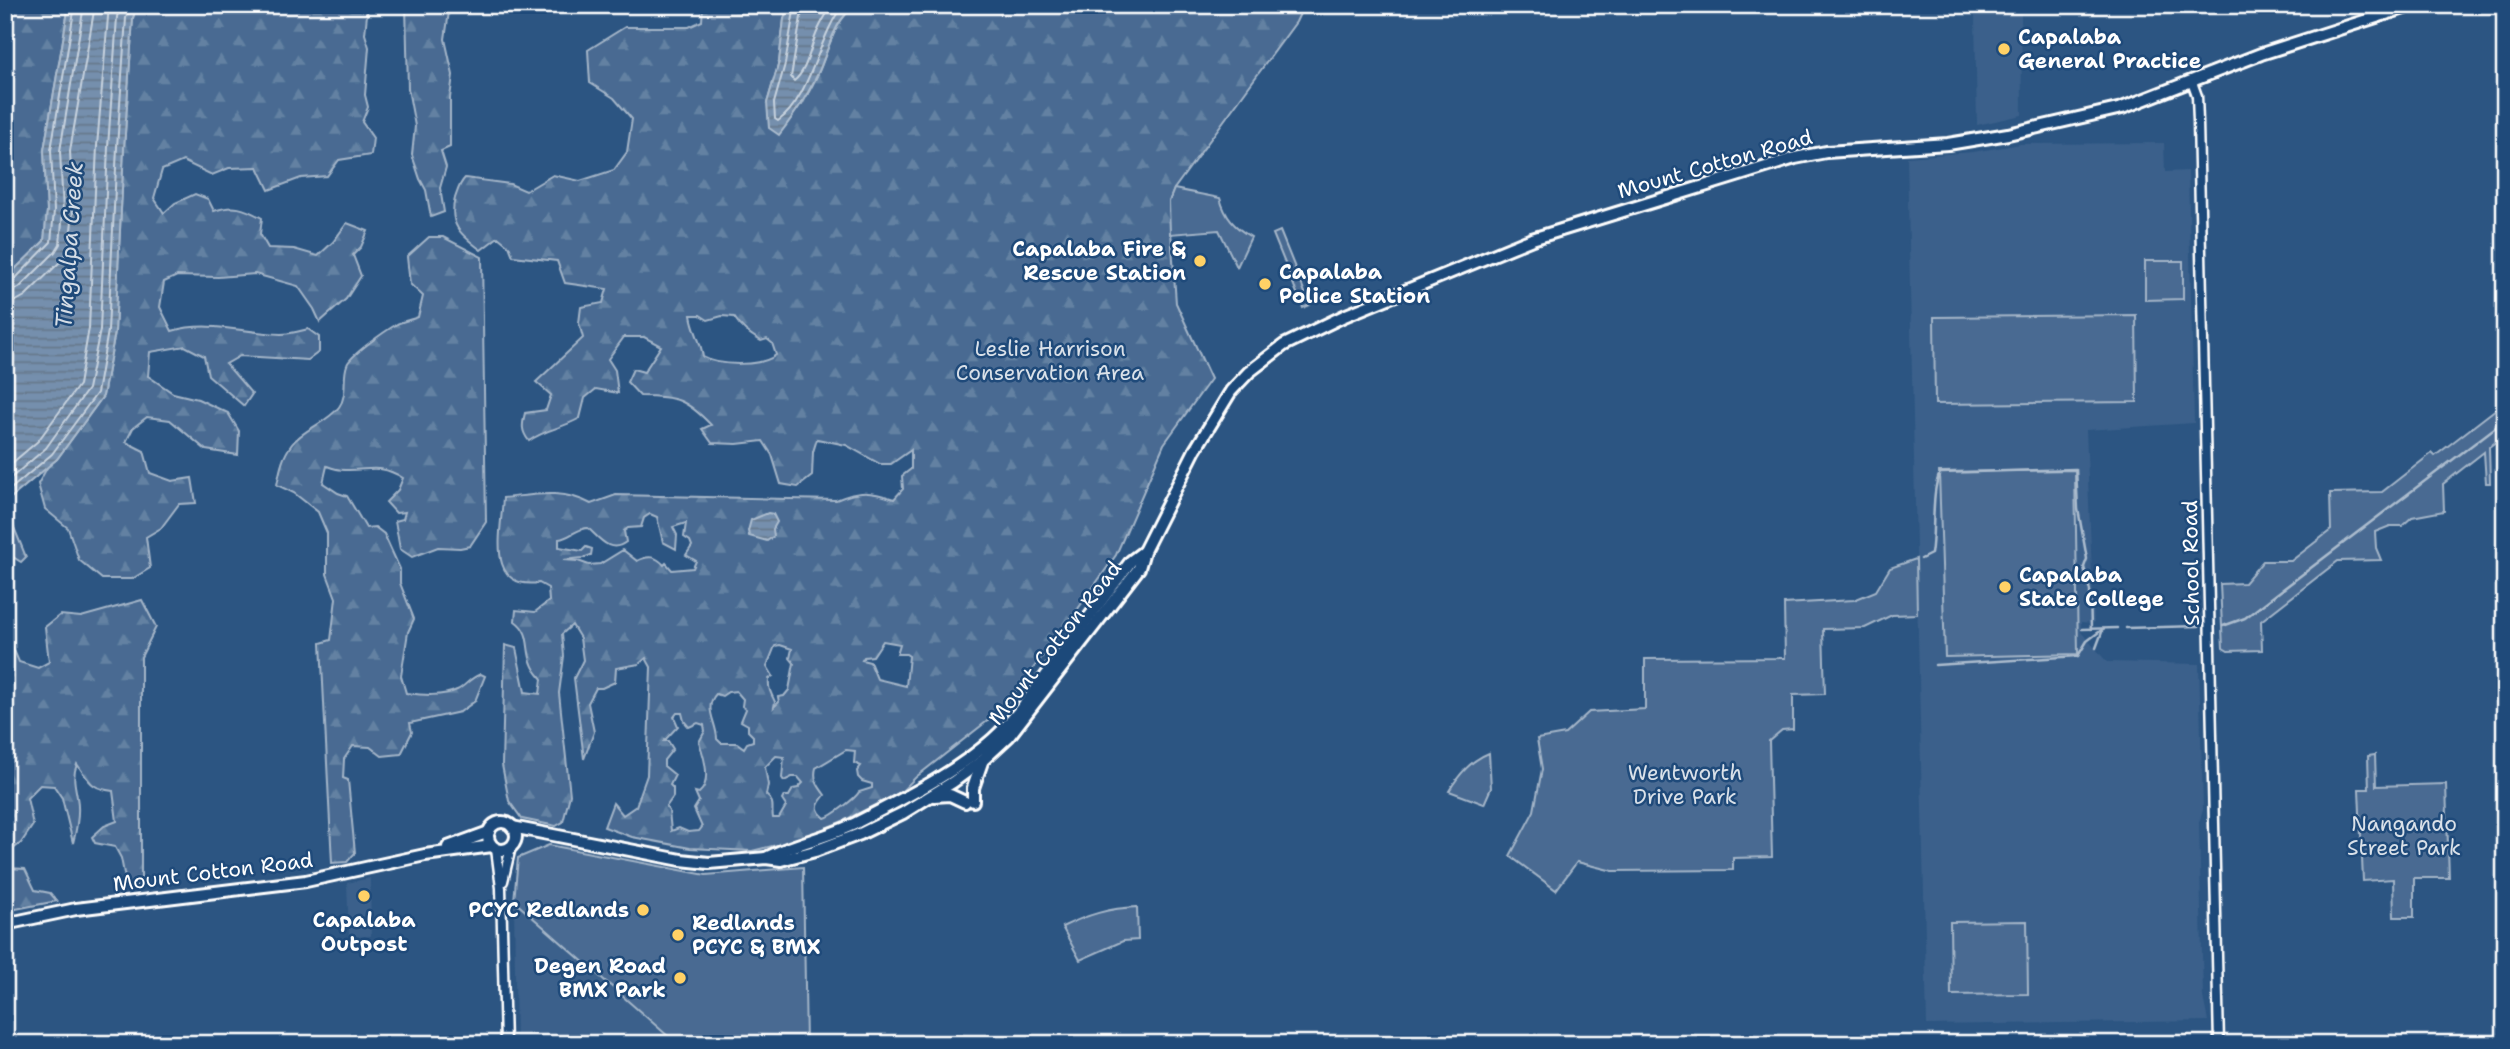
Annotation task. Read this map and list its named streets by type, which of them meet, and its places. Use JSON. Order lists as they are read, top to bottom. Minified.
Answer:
{"streets":{"main road":["Mount Cotton Road"],"street":["School Road"]},"crossings":[["Mount Cotton Road","School Road"]],"water":["Tingalpa Creek"],"parks":["Leslie Harrison Conservation Area","Wentworth Drive Park","Nangando Street Park"],"places":["Capalaba General Practice","Capalaba Fire & Rescue Station","Capalaba Police Station","Capalaba State College","Capalaba Outpost","PCYC Redlands","Redlands PCYC & BMX","Degen Road BMX Park"]}
